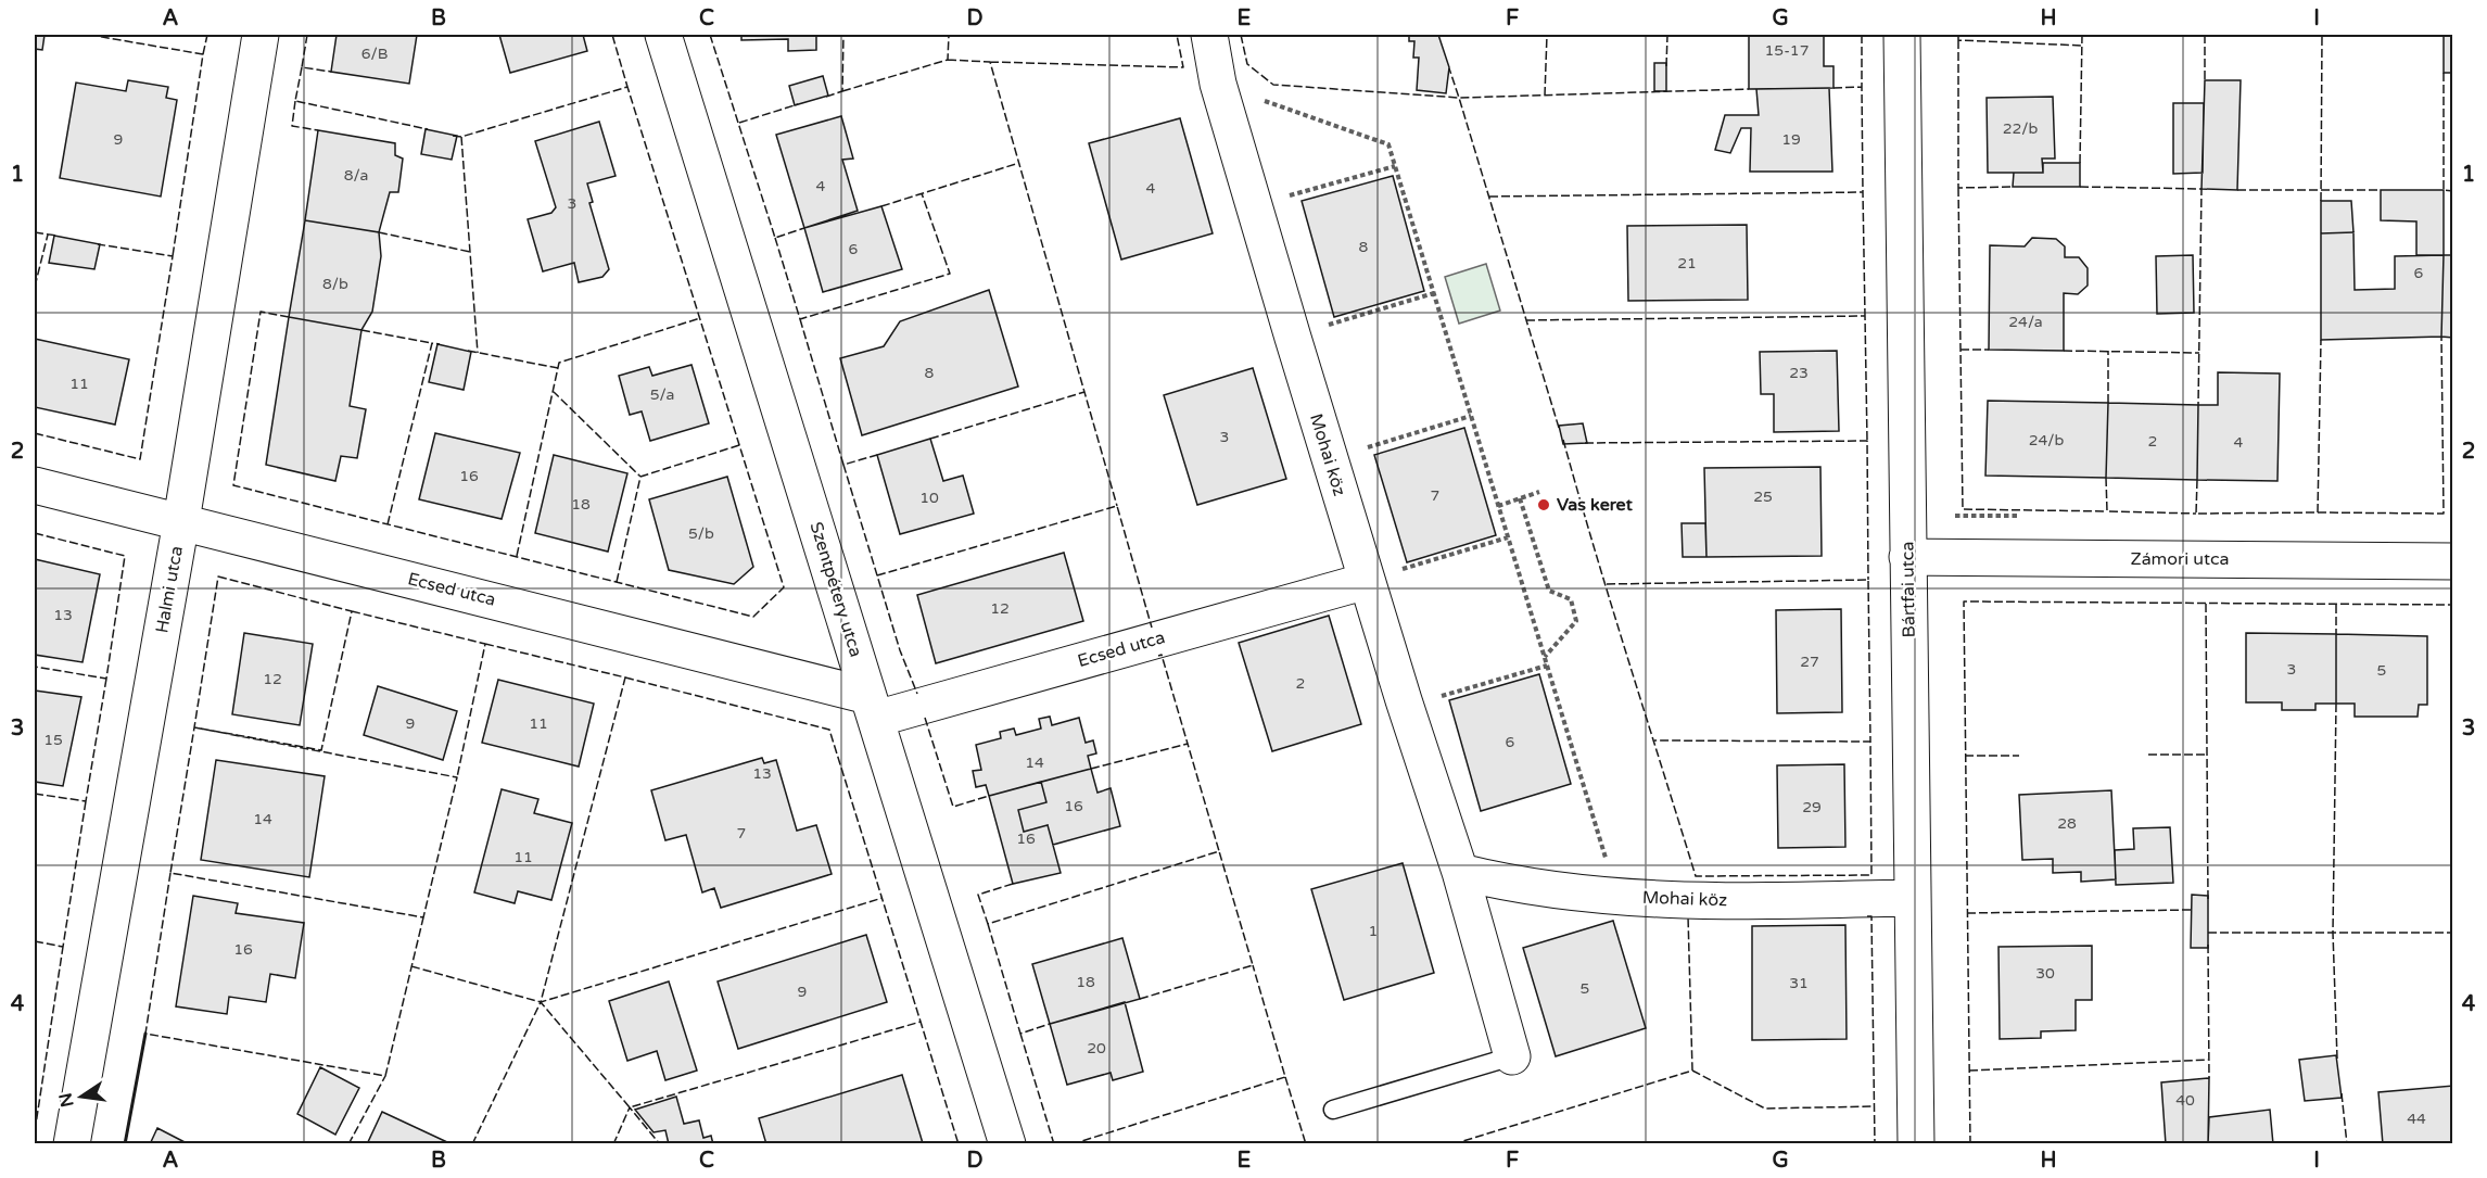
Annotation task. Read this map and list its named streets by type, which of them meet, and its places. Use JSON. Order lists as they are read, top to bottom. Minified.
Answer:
{"streets":{"street":["Mohai köz","Zámori utca","Halmi utca","Ecsed utca","Szentpétery utca","Bártfai utca"]},"crossings":[["Mohai köz","Ecsed utca"],["Mohai köz","Bártfai utca"],["Zámori utca","Bártfai utca"],["Halmi utca","Ecsed utca"],["Ecsed utca","Szentpétery utca"]],"places":["Vas keret"],"house_numbers":["15-17","6/B","22/b","9","19","8/a","4","4","3","8","6","21","6","8/b","24/a","8","23","11","5/a","3","24/b","2","4","16","7","25","10","18","5/b","12","13","27","3","5","12","2","9","11","15","6","14","13","16","29","14","28","7","16","11","1","16","30","18","31","5","9","20","40","44"],"north":"left","grid":{"columns":["A","B","C","D","E","F","G","H","I"],"rows":["1","2","3","4"]}}
